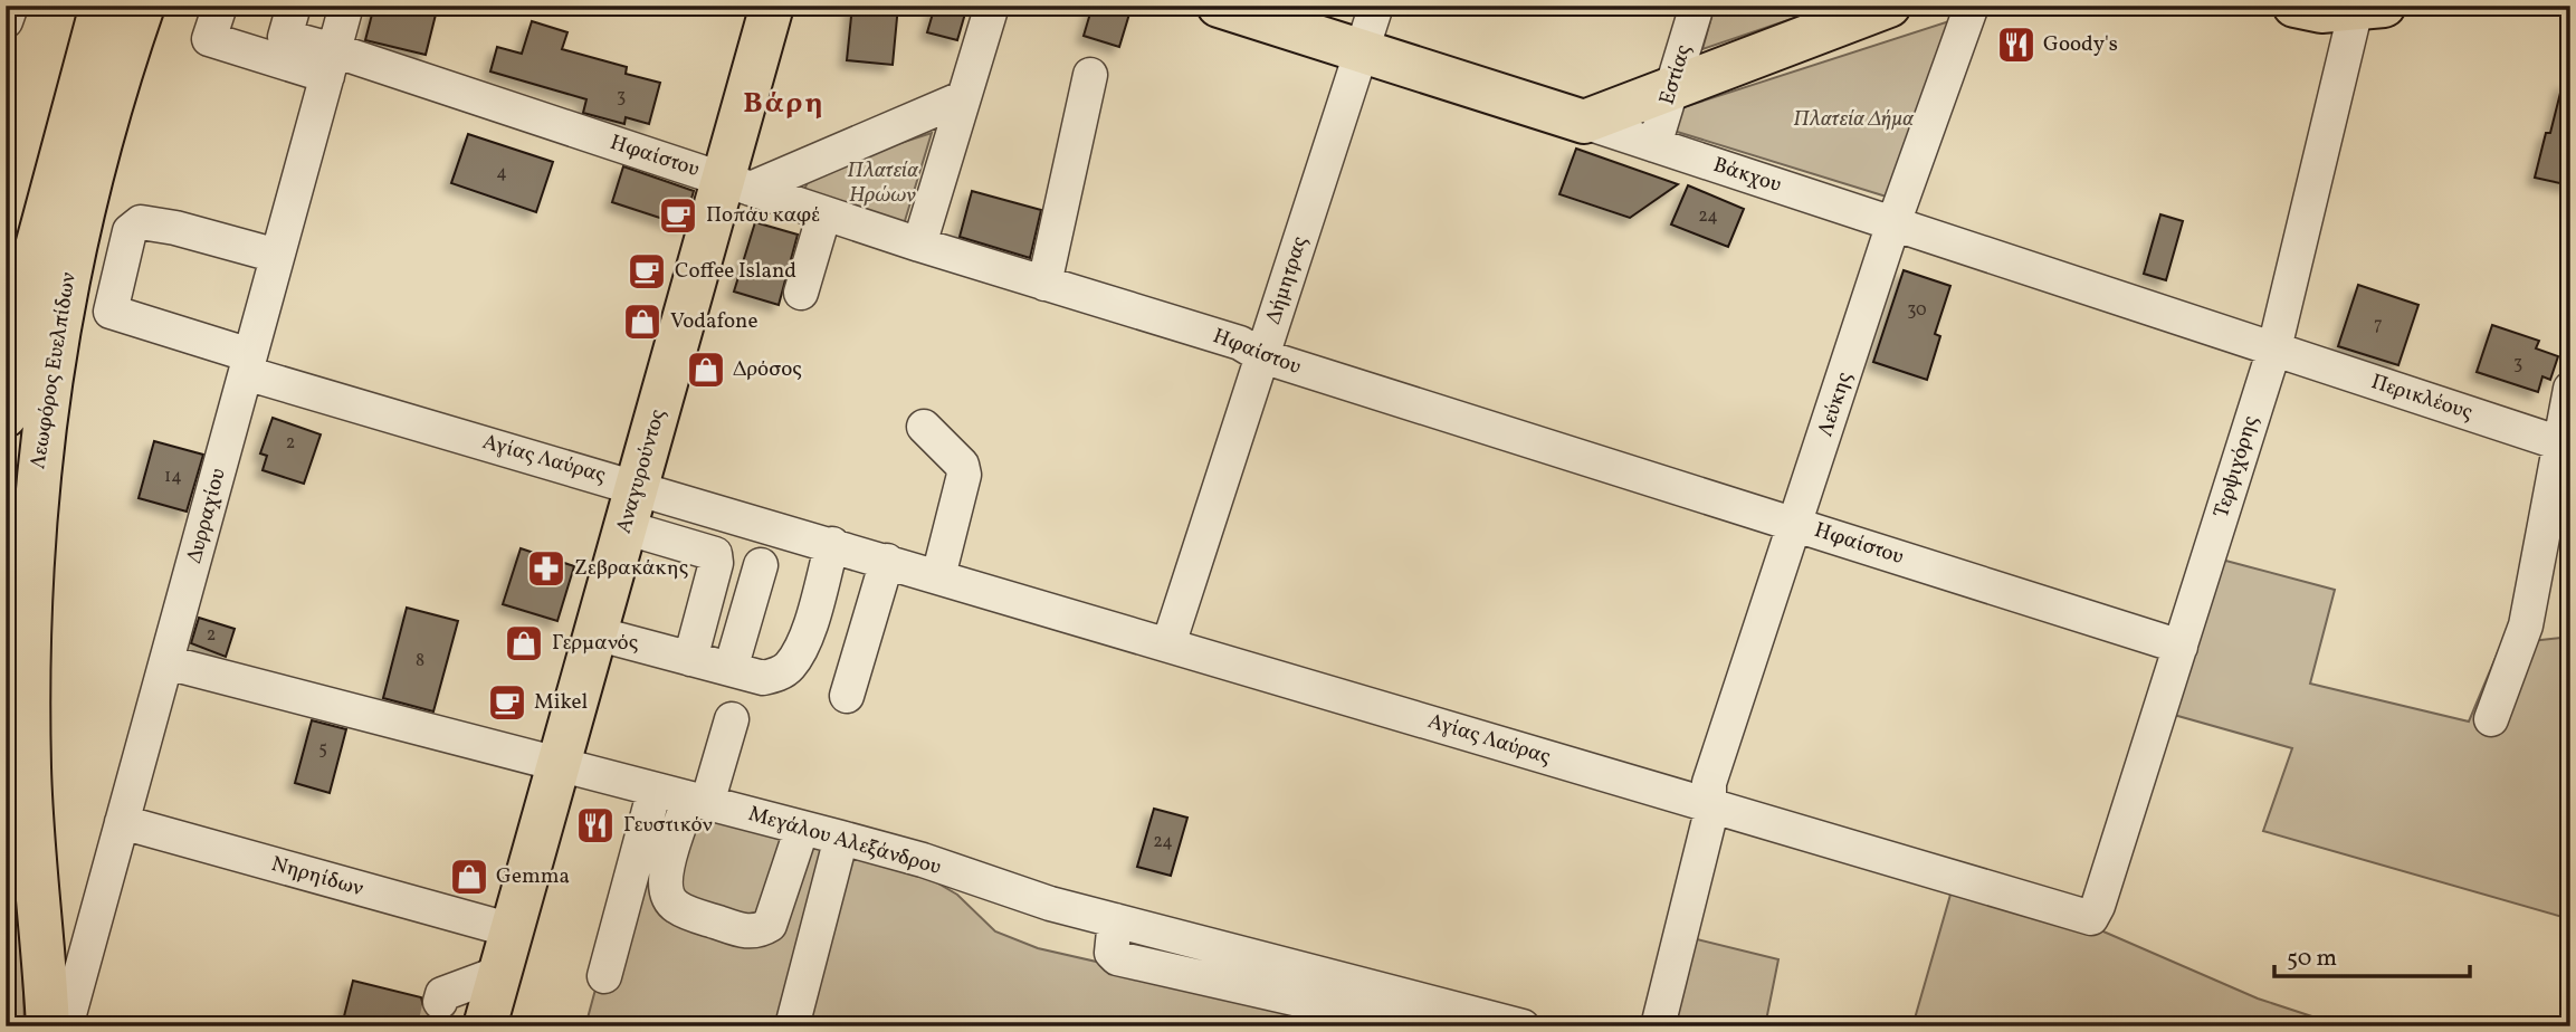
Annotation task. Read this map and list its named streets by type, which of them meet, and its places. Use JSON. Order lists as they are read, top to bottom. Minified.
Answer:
{"streets":{"main road":["Βάκχου","Λεωφόρος Ευελπίδων","Αναγυρούντος"],"street":["Εστίας","Ηφαίστου","Δήμητρας","Περικλέους","Λεύκης","Αγίας Λαύρας","Τερψιχόρης","Δυρραχίου","Μεγάλου Αλεξάνδρου","Νηρηίδων"]},"crossings":[["Εστίας","Βάκχου"],["Ηφαίστου","Δήμητρας"],["Ηφαίστου","Λεύκης"],["Ηφαίστου","Τερψιχόρης"],["Ηφαίστου","Αναγυρούντος"],["Ηφαίστου","Δυρραχίου"],["Βάκχου","Δήμητρας"],["Βάκχου","Περικλέους"],["Βάκχου","Λεύκης"],["Βάκχου","Τερψιχόρης"],["Δήμητρας","Αγίας Λαύρας"],["Λεωφόρος Ευελπίδων","Αγίας Λαύρας"],["Περικλέους","Τερψιχόρης"],["Λεύκης","Αγίας Λαύρας"],["Αγίας Λαύρας","Τερψιχόρης"],["Αγίας Λαύρας","Αναγυρούντος"],["Αγίας Λαύρας","Δυρραχίου"],["Αναγυρούντος","Μεγάλου Αλεξάνδρου"],["Αναγυρούντος","Νηρηίδων"],["Δυρραχίου","Μεγάλου Αλεξάνδρου"],["Δυρραχίου","Νηρηίδων"]],"districts":["Βάρη"],"parks":["Πλατεία Δήμα","Πλατεία Ηρώων"],"places":{"restaurant":["Goody's","Γευστικόν"],"cafe":["Ποπάυ καφέ","Coffee Island","Mikel"],"shop":["Vodafone","Δρόσος","Γερμανός","Gemma"],"pharmacy":["Ζεβρακάκης"]},"house_numbers":["3","4","24","30","7","3","2","14","2","8","5","24"],"scale_bar":"50 m"}
